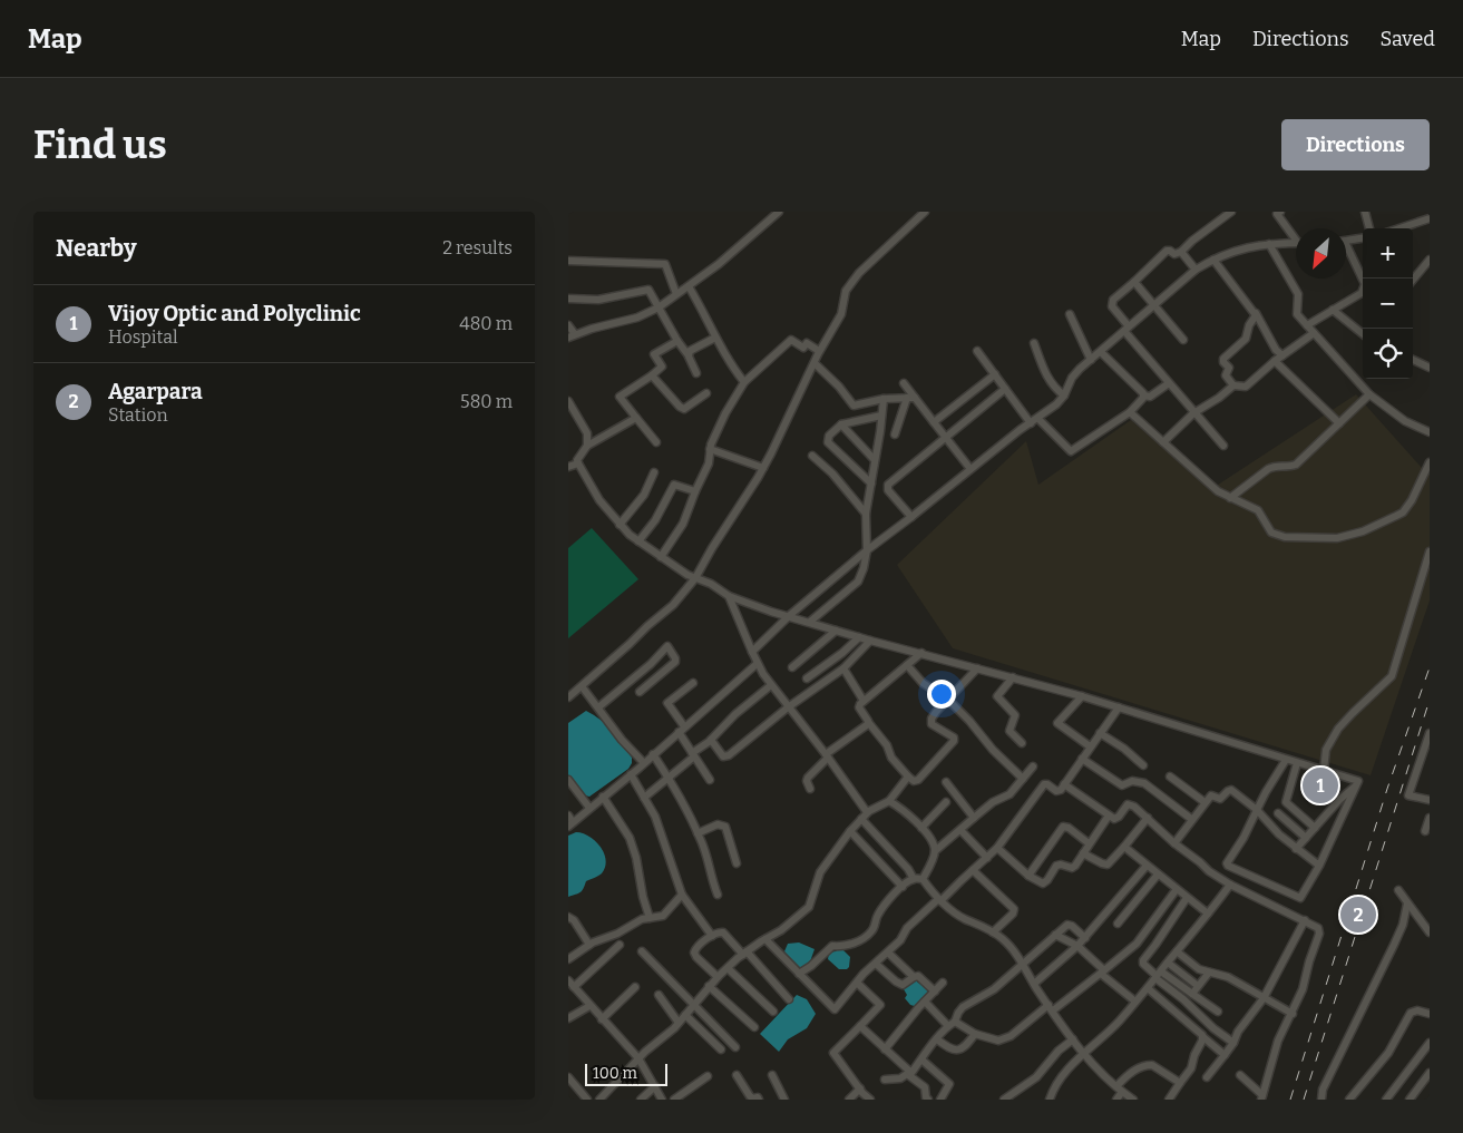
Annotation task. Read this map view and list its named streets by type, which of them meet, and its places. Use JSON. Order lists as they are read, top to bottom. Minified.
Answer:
{"scale_bar":"100 m","north":"bottom left","page":{"header":"Map","nav":["Map","Directions","Saved"],"buttons":"Directions","title":"Find us","heading":["Nearby","2 results"],"map_buttons":["+","−"],"list":[{"mark":"1","name":"Vijoy Optic and Polyclinic","note":"Hospital","value":"480 m"},{"mark":"2","name":"Agarpara","note":"Station","value":"580 m"}],"pins":["1","2"],"scale":"100 m"}}
